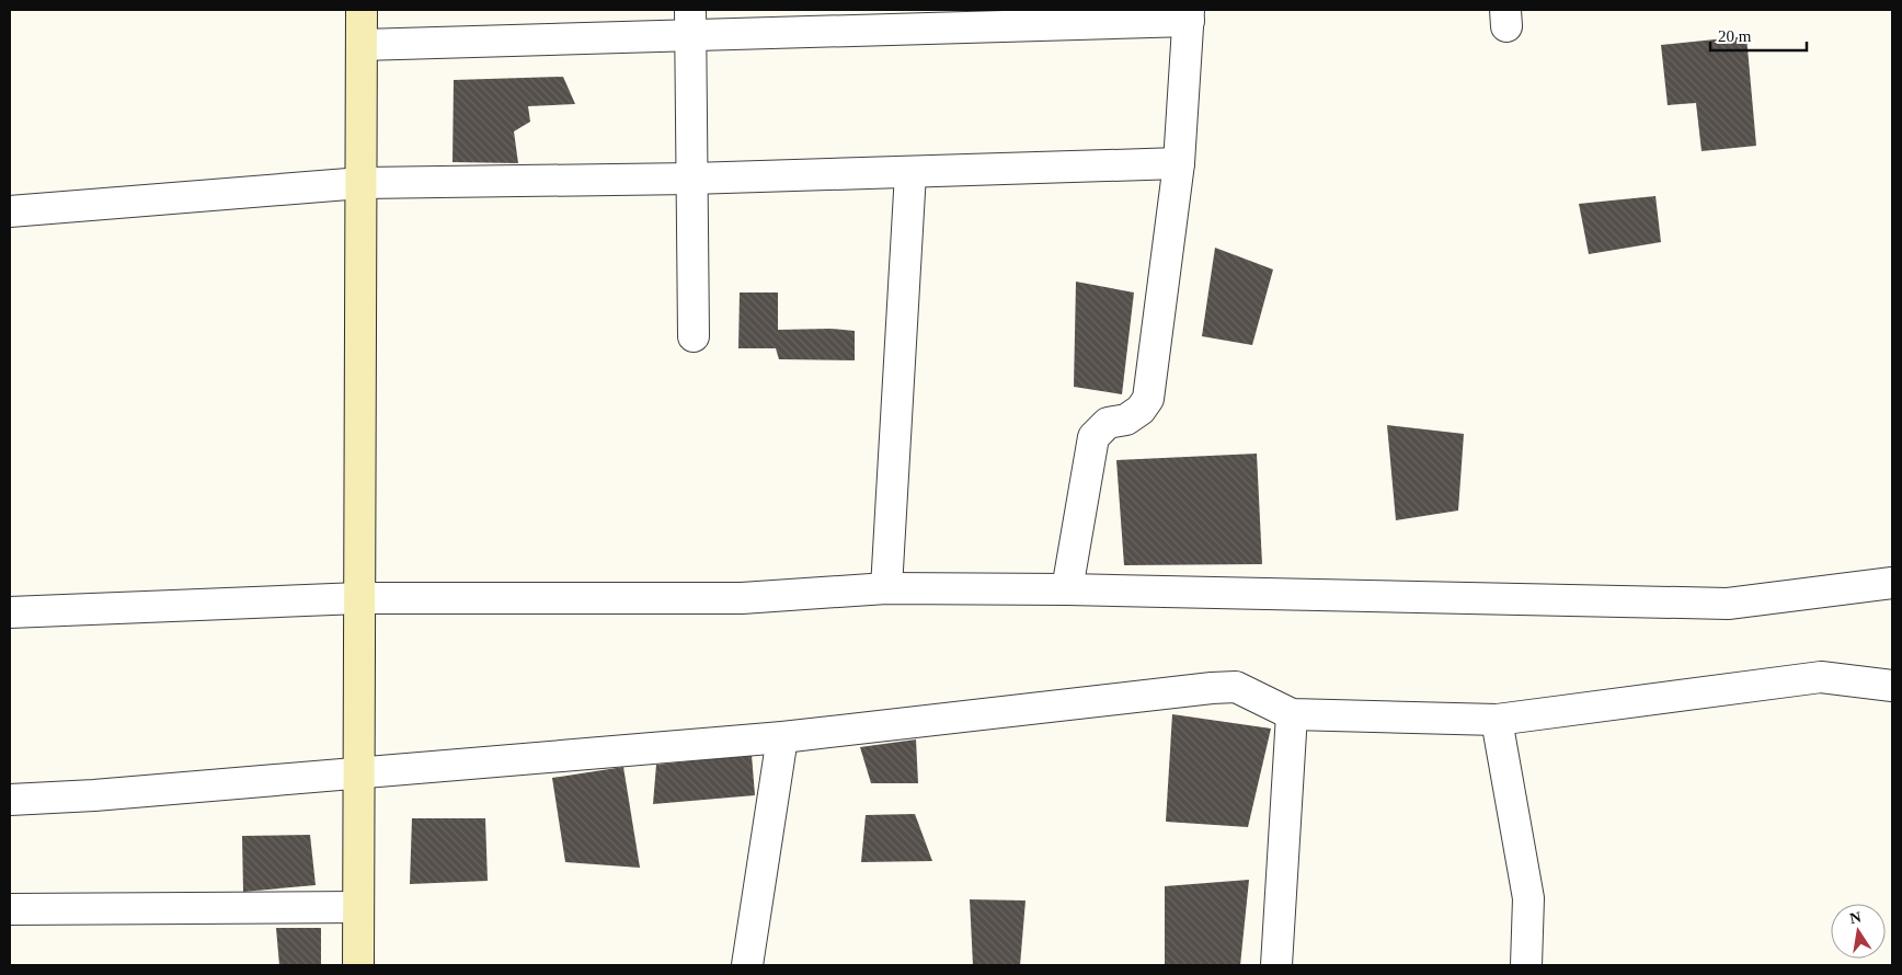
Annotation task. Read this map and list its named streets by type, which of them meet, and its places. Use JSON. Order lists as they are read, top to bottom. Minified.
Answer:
{"scale_bar":"20 m","north":"top"}
